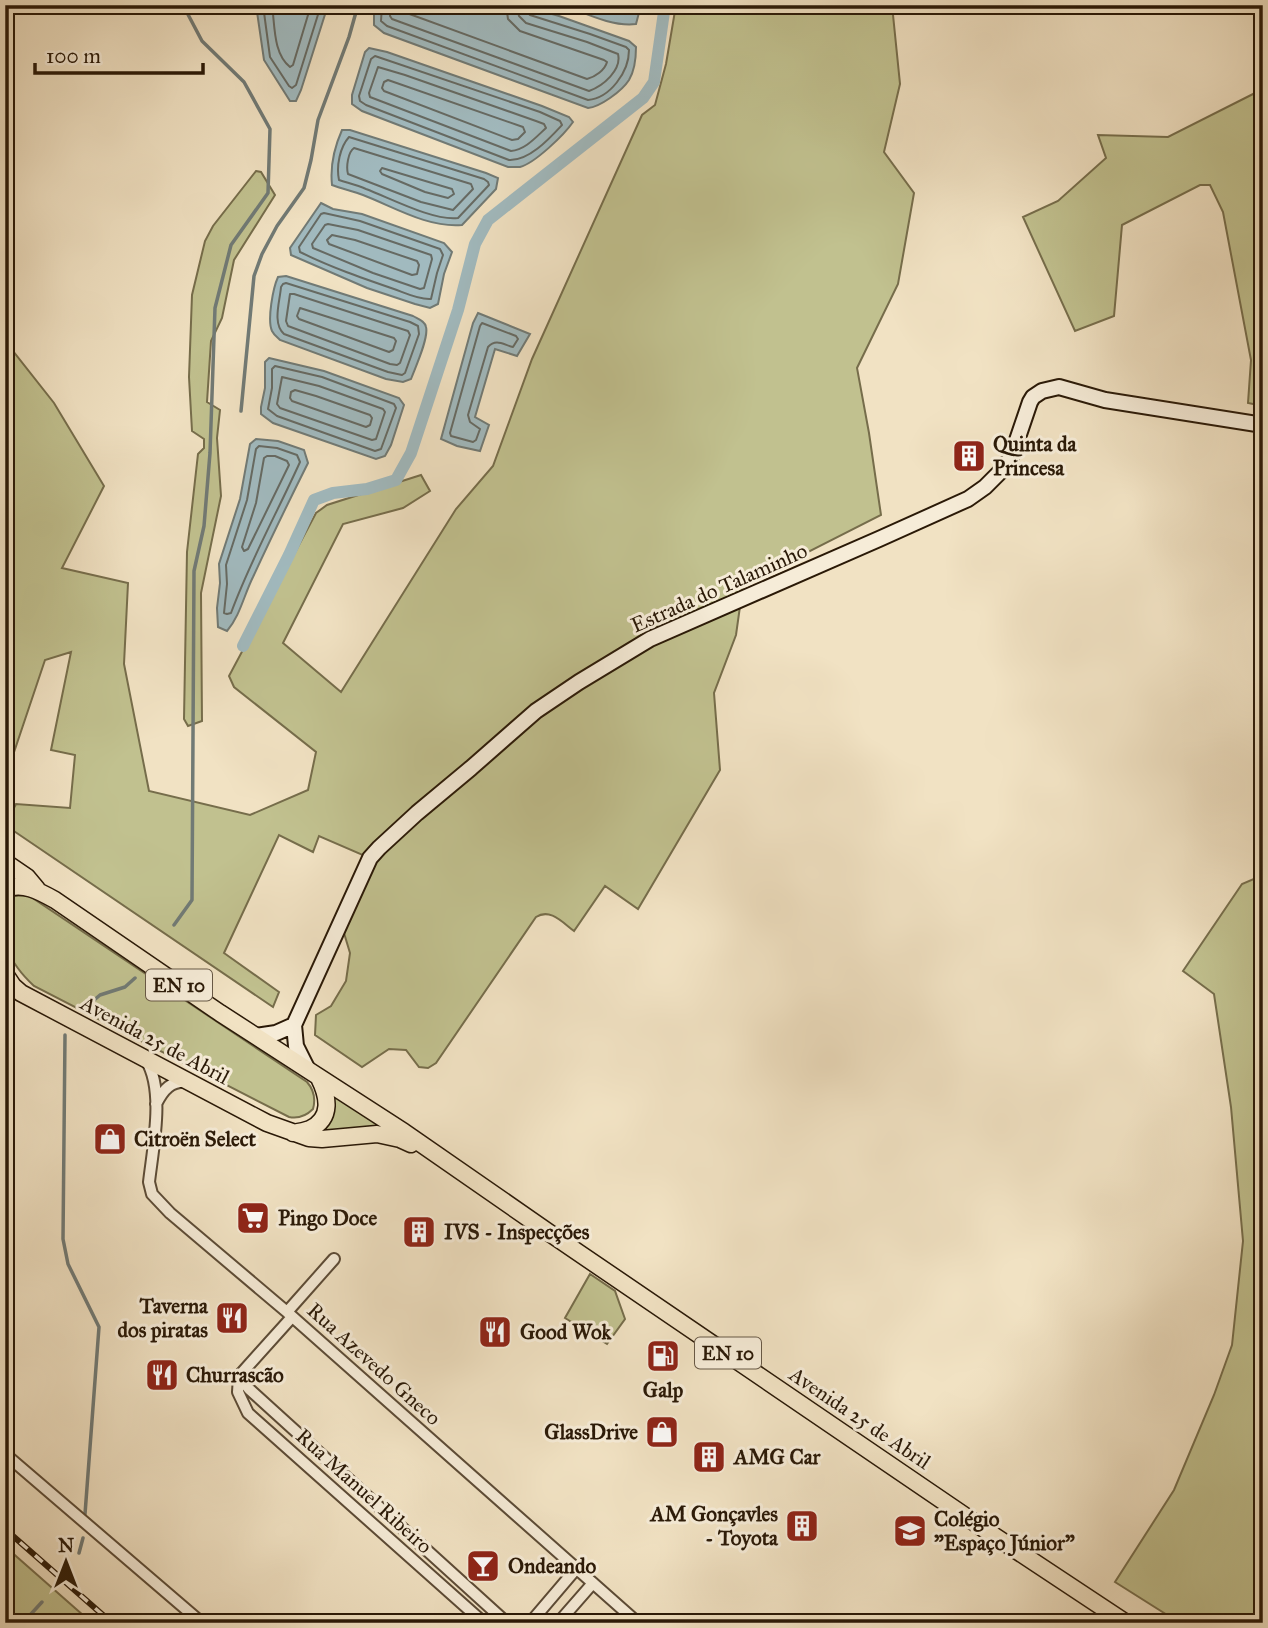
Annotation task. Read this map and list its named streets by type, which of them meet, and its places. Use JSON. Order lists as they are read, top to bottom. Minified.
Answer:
{"streets":{"main road":["Estrada do Talaminho","EN 10","Avenida 25 de Abril"],"street":["Rua Azevedo Gneco","Rua Manuel Ribeiro"]},"crossings":[["Avenida 25 de Abril","Rua Azevedo Gneco"]],"places":{"building":["Quinta da Princesa","IVS - Inspecções","AMG Car","AM Gonçavles - Toyota"],"shop":["Citroën Select","GlassDrive"],"supermarket":["Pingo Doce"],"restaurant":["Taverna dos piratas","Good Wok","Churrascão"],"fuel station":["Galp"],"school or university":["Colégio \"Espaço Júnior\""],"bar":["Ondeando"]},"scale_bar":"100 m","north":"top"}
